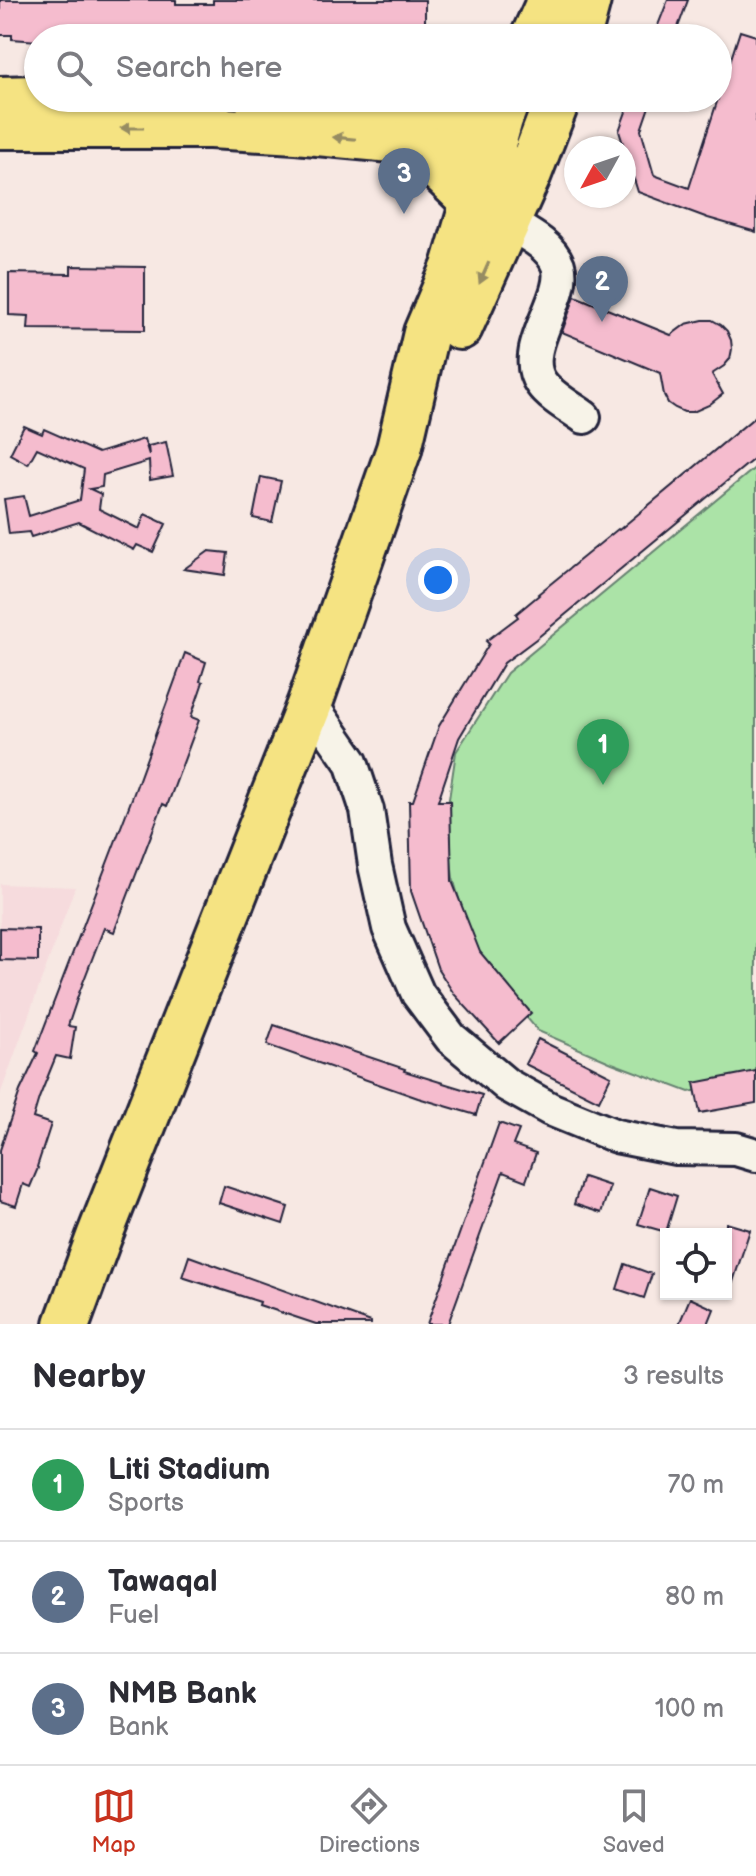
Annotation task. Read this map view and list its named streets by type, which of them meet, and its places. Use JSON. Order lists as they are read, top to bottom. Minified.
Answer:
{"north":"bottom left","page":{"search":"Search here","pins":["3","2","1"],"heading":["Nearby","3 results"],"list":[{"mark":"1","name":"Liti Stadium","note":"Sports","value":"70 m"},{"mark":"2","name":"Tawaqal","note":"Fuel","value":"80 m"},{"mark":"3","name":"NMB Bank","note":"Bank","value":"100 m"}],"nav":["Map","Directions","Saved"]}}
